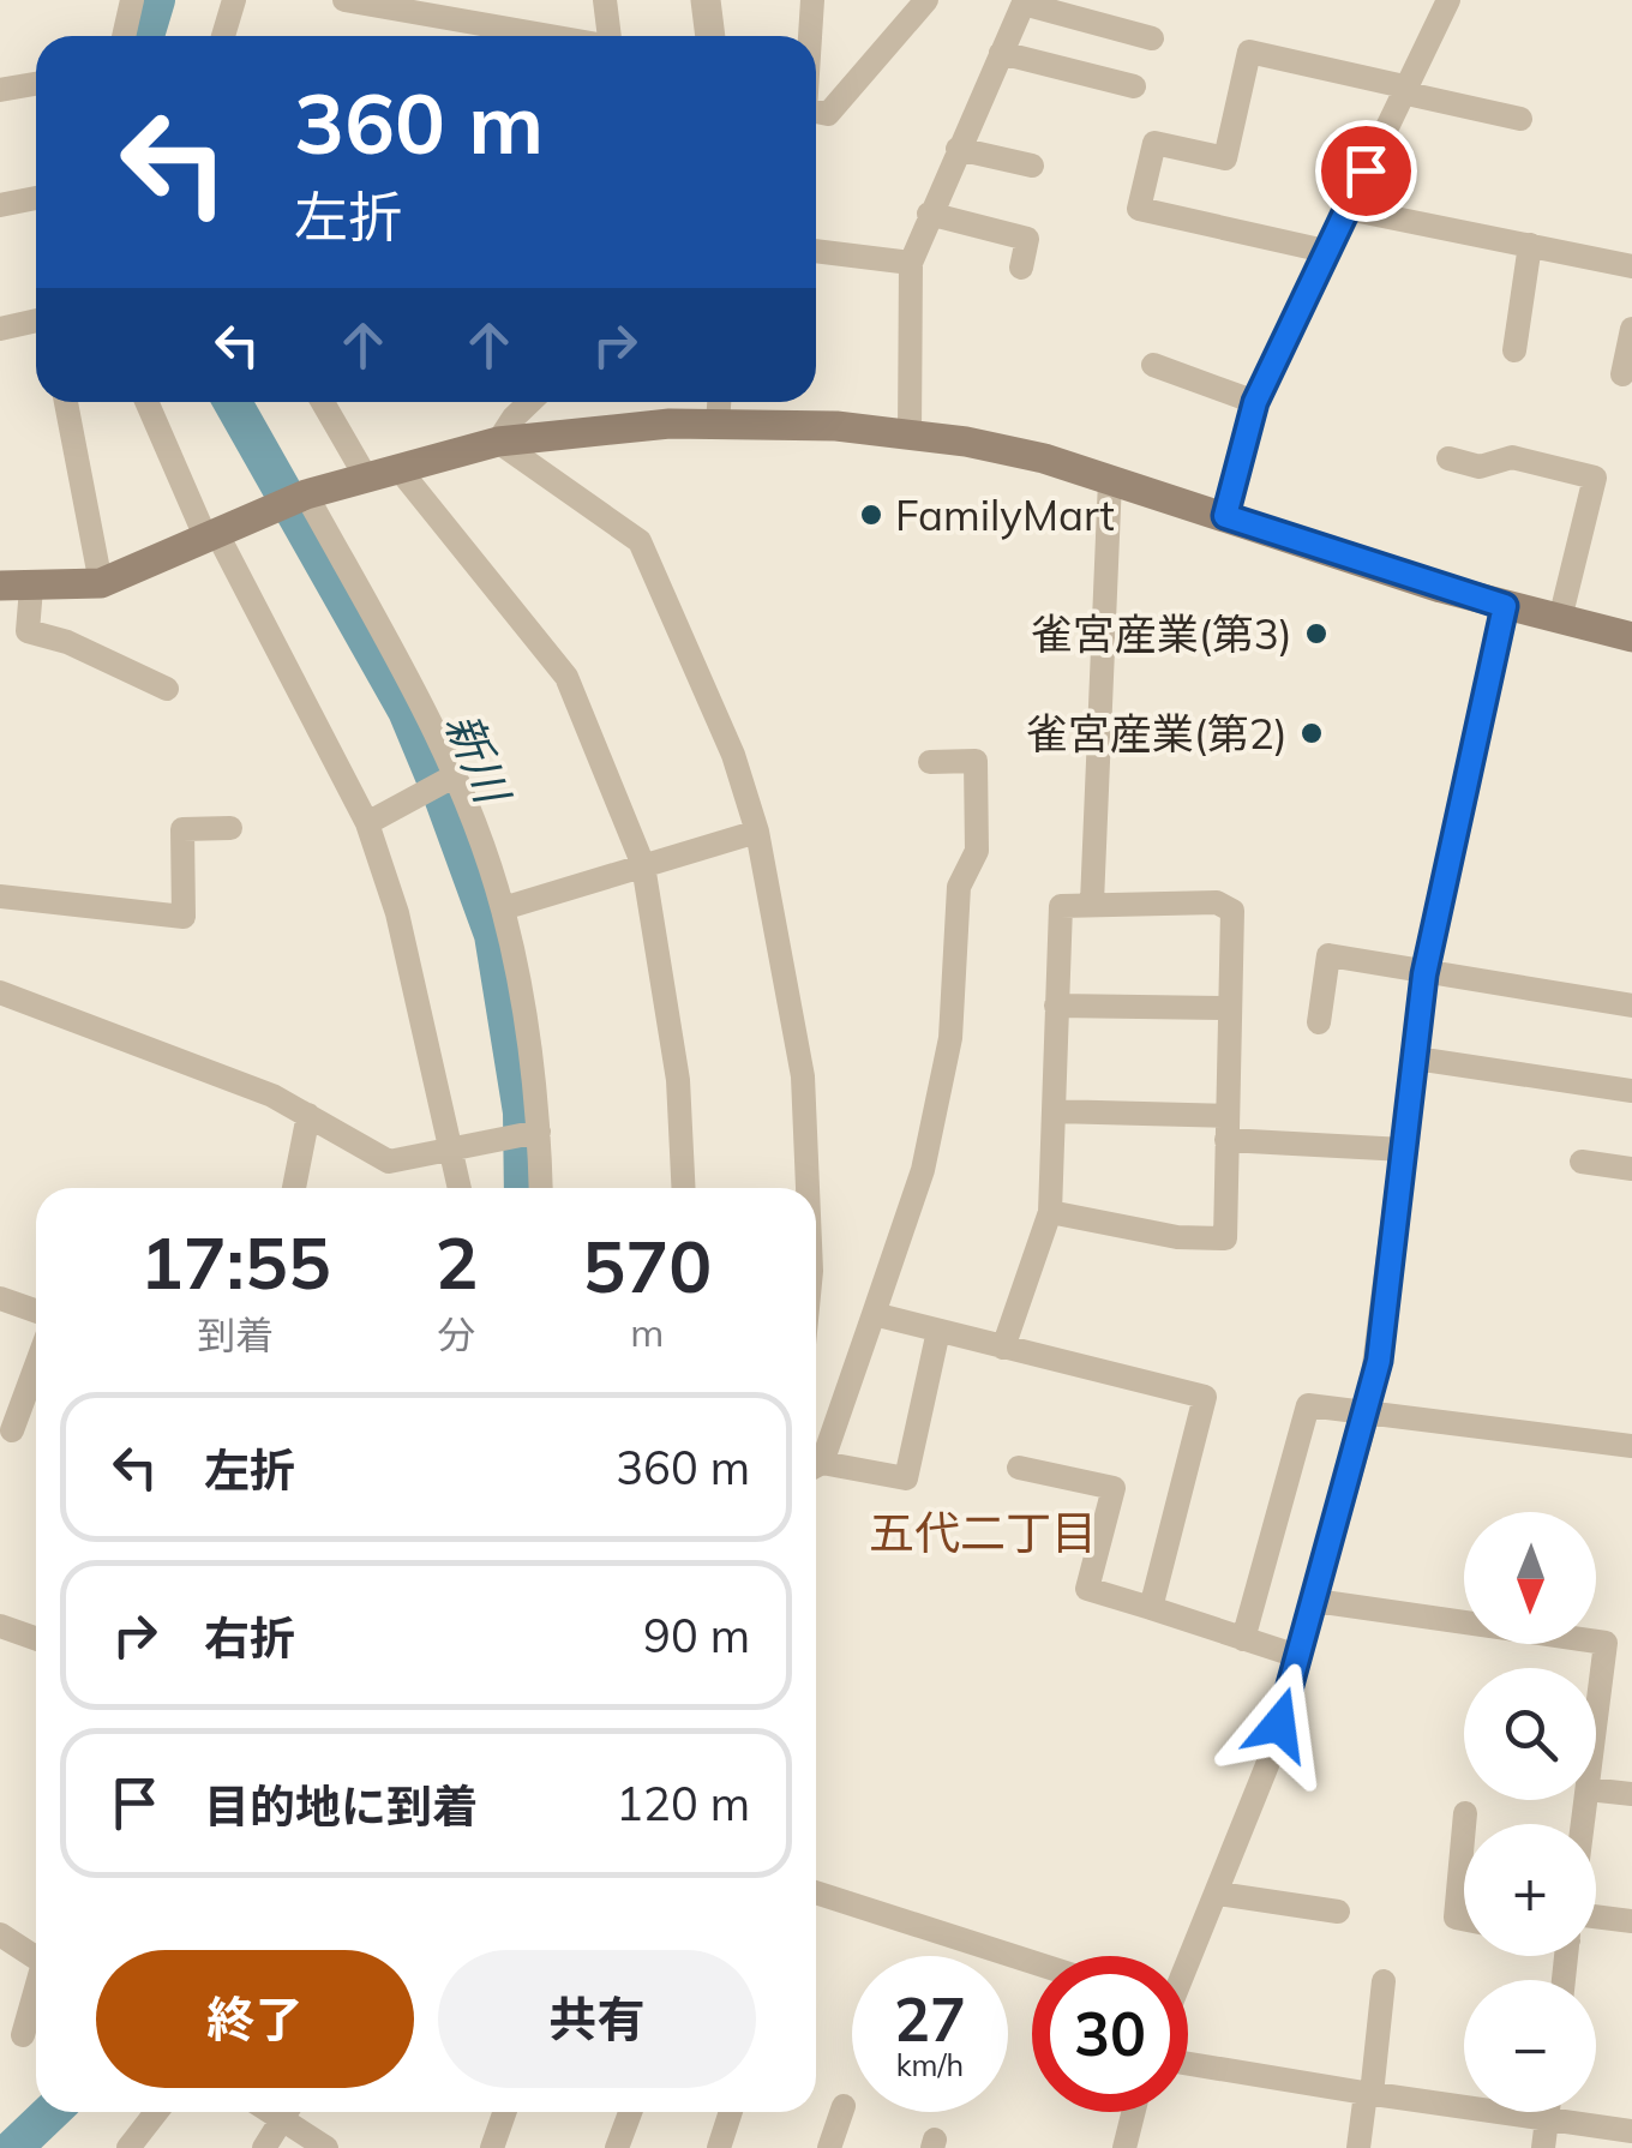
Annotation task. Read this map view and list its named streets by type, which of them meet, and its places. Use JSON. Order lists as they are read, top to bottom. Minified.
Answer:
{"districts":["五代二丁目"],"water":["新川"],"places":["FamilyMart","雀宮産業(第3)","雀宮産業(第2)"],"north":"bottom","page":{"turn":["360 m","左折"],"eta":["17:55","到着","2","分","570","m"],"list":[{"name":"左折","value":"360 m"},{"name":"右折","value":"90 m"},{"name":"目的地に到着","value":"120 m"}],"map_buttons":["+","−"],"buttons":["終了","共有"],"speed":"27 km/h","limit":"30"}}
